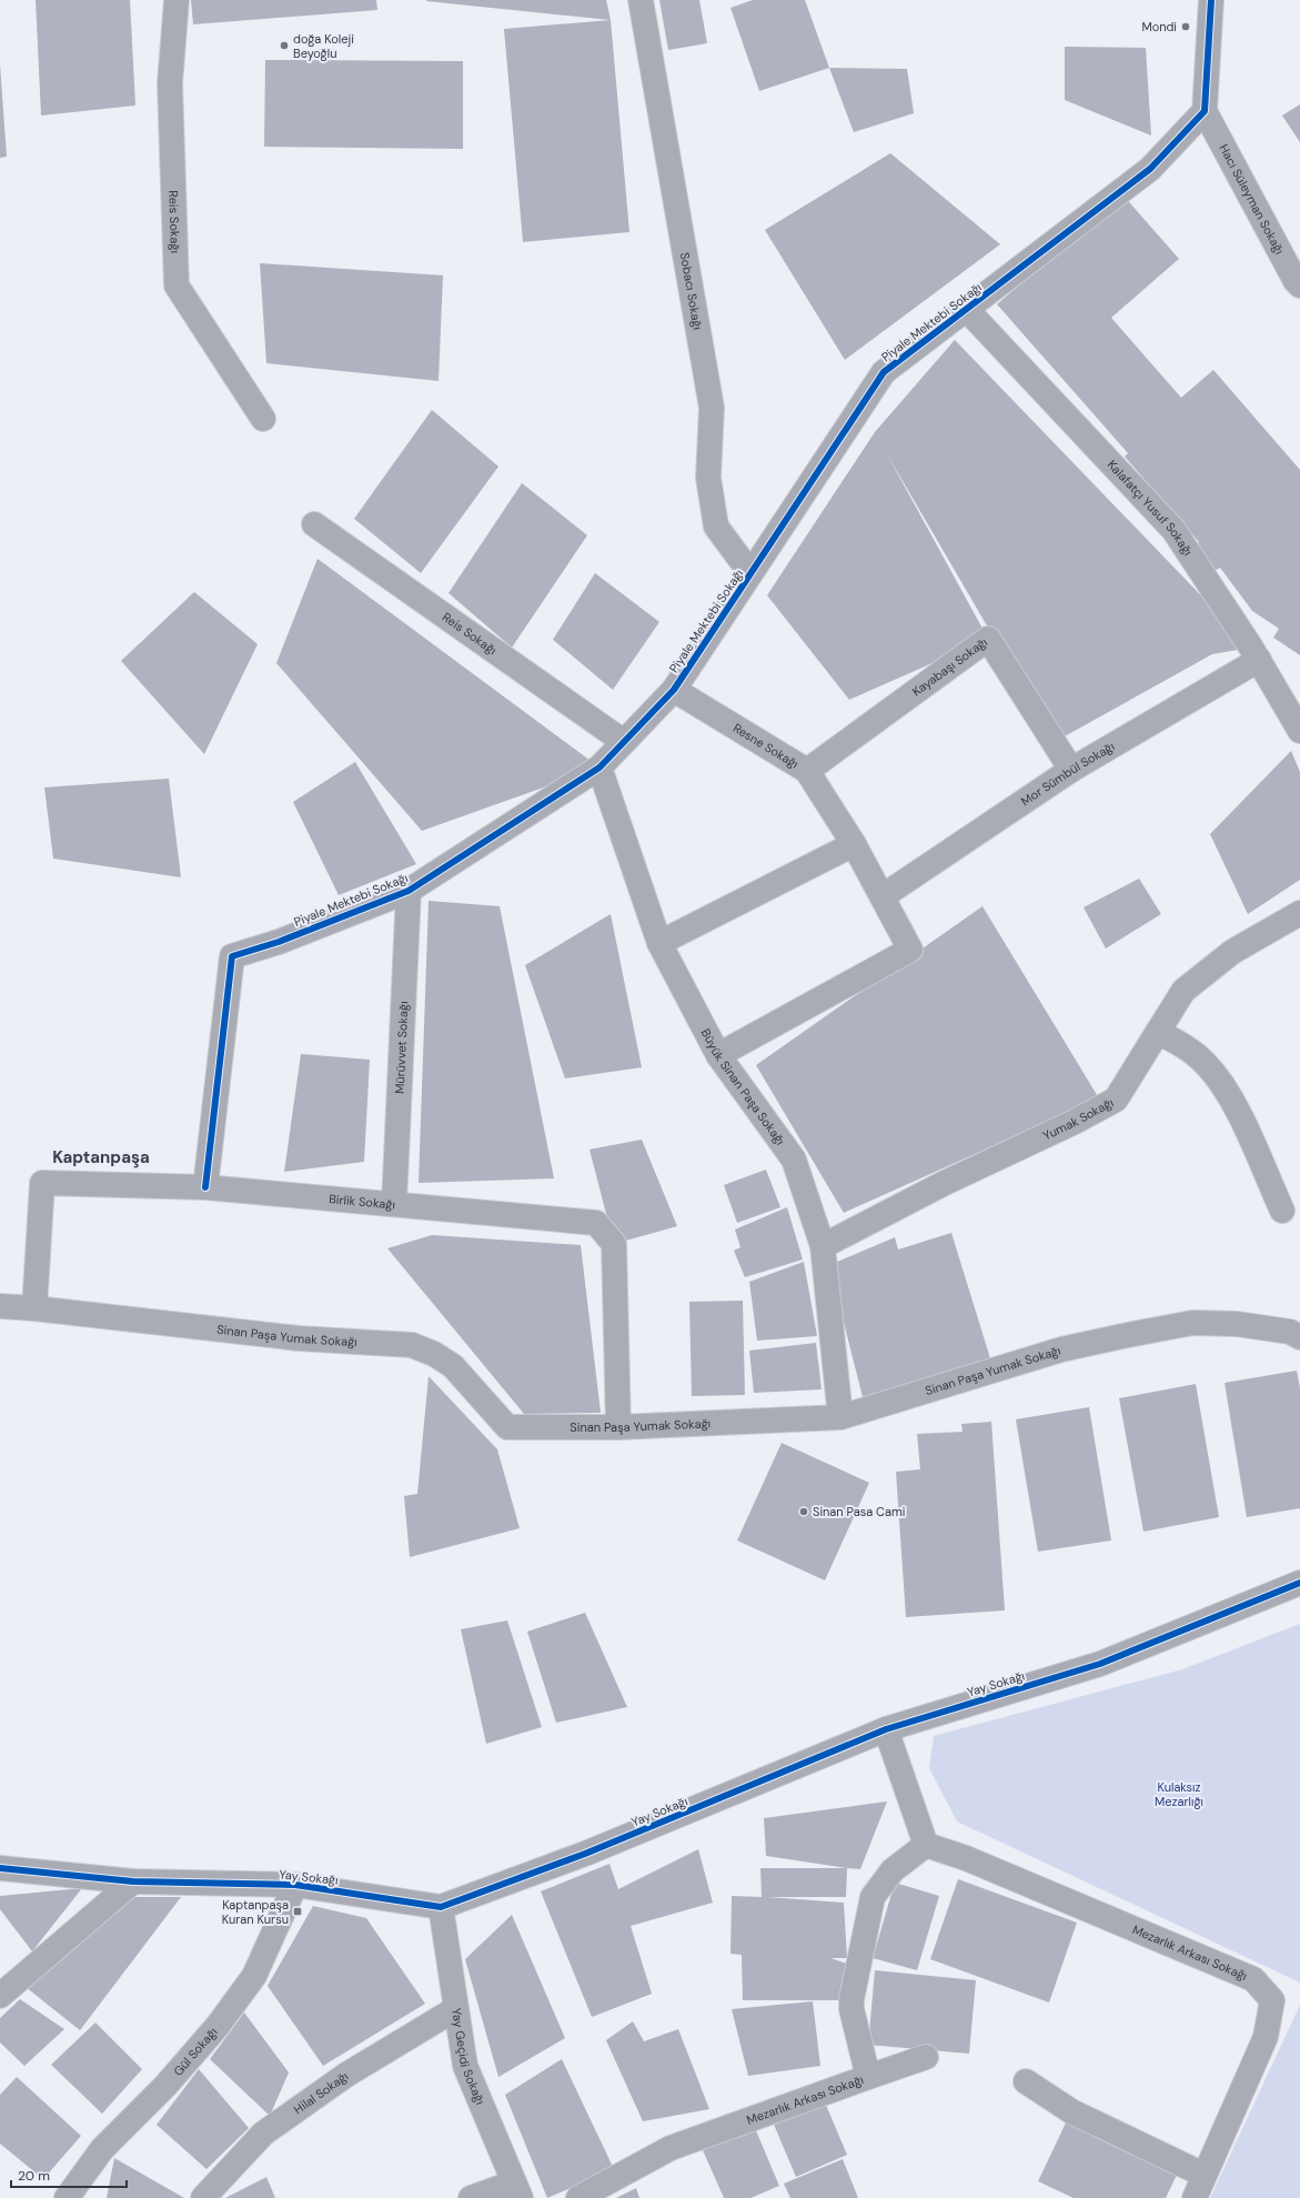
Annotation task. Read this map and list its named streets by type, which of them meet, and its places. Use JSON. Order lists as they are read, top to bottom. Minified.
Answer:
{"streets":{"street":["Hacı Süleyman Sokağı","Reis Sokağı","Sobacı Sokağı","Piyale Mektebi Sokağı","Kalafatçı Yusuf Sokağı","Kayabaşı Sokağı","Resne Sokağı","Mor Sümbül Sokağı","Mürüvvet Sokağı","Büyük Sinan Paşa Sokağı","Yumak Sokağı","Birlik Sokağı","Sinan Paşa Yumak Sokağı","Yay Sokağı","Mezarlık Arkası Sokağı","Gül Sokağı","Yay Geçidi Sokağı","Hilal Sokağı"]},"crossings":[["Hacı Süleyman Sokağı","Piyale Mektebi Sokağı"],["Reis Sokağı","Piyale Mektebi Sokağı"],["Sobacı Sokağı","Piyale Mektebi Sokağı"],["Piyale Mektebi Sokağı","Kalafatçı Yusuf Sokağı"],["Piyale Mektebi Sokağı","Resne Sokağı"],["Piyale Mektebi Sokağı","Mürüvvet Sokağı"],["Piyale Mektebi Sokağı","Büyük Sinan Paşa Sokağı"],["Piyale Mektebi Sokağı","Birlik Sokağı"],["Kalafatçı Yusuf Sokağı","Mor Sümbül Sokağı"],["Kayabaşı Sokağı","Resne Sokağı"],["Kayabaşı Sokağı","Mor Sümbül Sokağı"],["Resne Sokağı","Mor Sümbül Sokağı"],["Resne Sokağı","Büyük Sinan Paşa Sokağı"],["Mürüvvet Sokağı","Birlik Sokağı"],["Büyük Sinan Paşa Sokağı","Yumak Sokağı"],["Büyük Sinan Paşa Sokağı","Sinan Paşa Yumak Sokağı"],["Birlik Sokağı","Sinan Paşa Yumak Sokağı"],["Yay Sokağı","Gül Sokağı"],["Yay Sokağı","Yay Geçidi Sokağı"],["Yay Geçidi Sokağı","Hilal Sokağı"]],"districts":["Kaptanpaşa"],"parks":["Kulaksız Mezarlığı"],"places":{"other":["Mondi","doğa Koleji Beyoğlu","Sinan Pasa Cami"],"transit":["Kaptanpaşa Kuran Kursu"]},"scale_bar":"20 m"}
